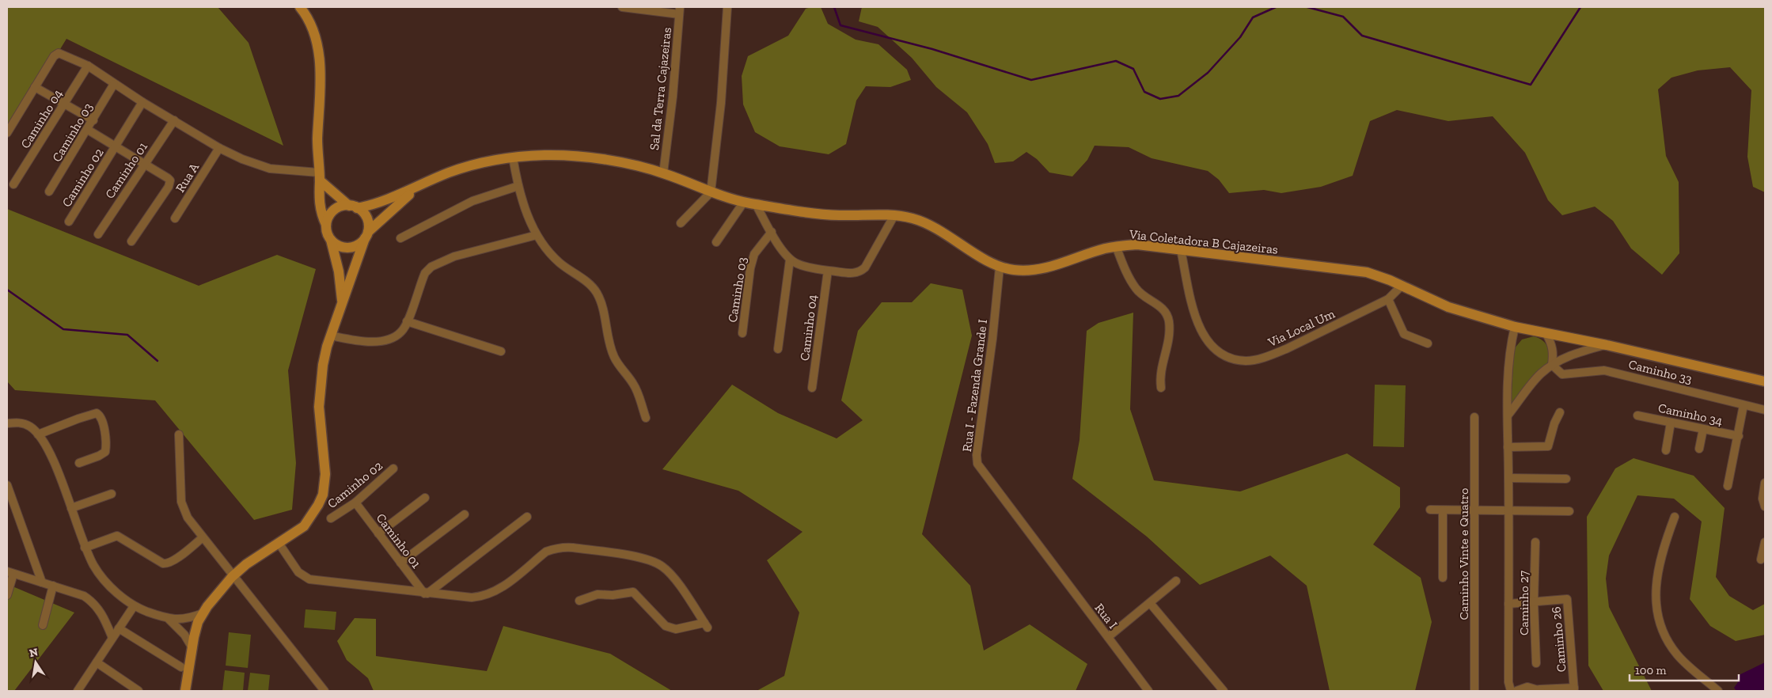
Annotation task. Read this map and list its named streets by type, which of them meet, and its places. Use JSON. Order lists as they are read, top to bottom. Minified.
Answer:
{"streets":{"main road":["Via Coletadora B Cajazeiras"],"street":["Sal da Terra Cajazeiras","Caminho 04","Caminho 03","Caminho 01","Caminho 02","Rua A","Via Local Um","Caminho 33","Rua I - Fazenda Grande I","Caminho 34","Caminho Vinte e Quatro","Caminho 27","Rua I","Caminho 26"]},"crossings":[["Sal da Terra Cajazeiras","Via Coletadora B Cajazeiras"],["Caminho 01","Caminho 02"],["Via Coletadora B Cajazeiras","Via Local Um"],["Via Coletadora B Cajazeiras","Rua I - Fazenda Grande I"],["Rua I - Fazenda Grande I","Rua I"],["Caminho 27","Caminho 26"]],"scale_bar":"100 m","north":"top"}
